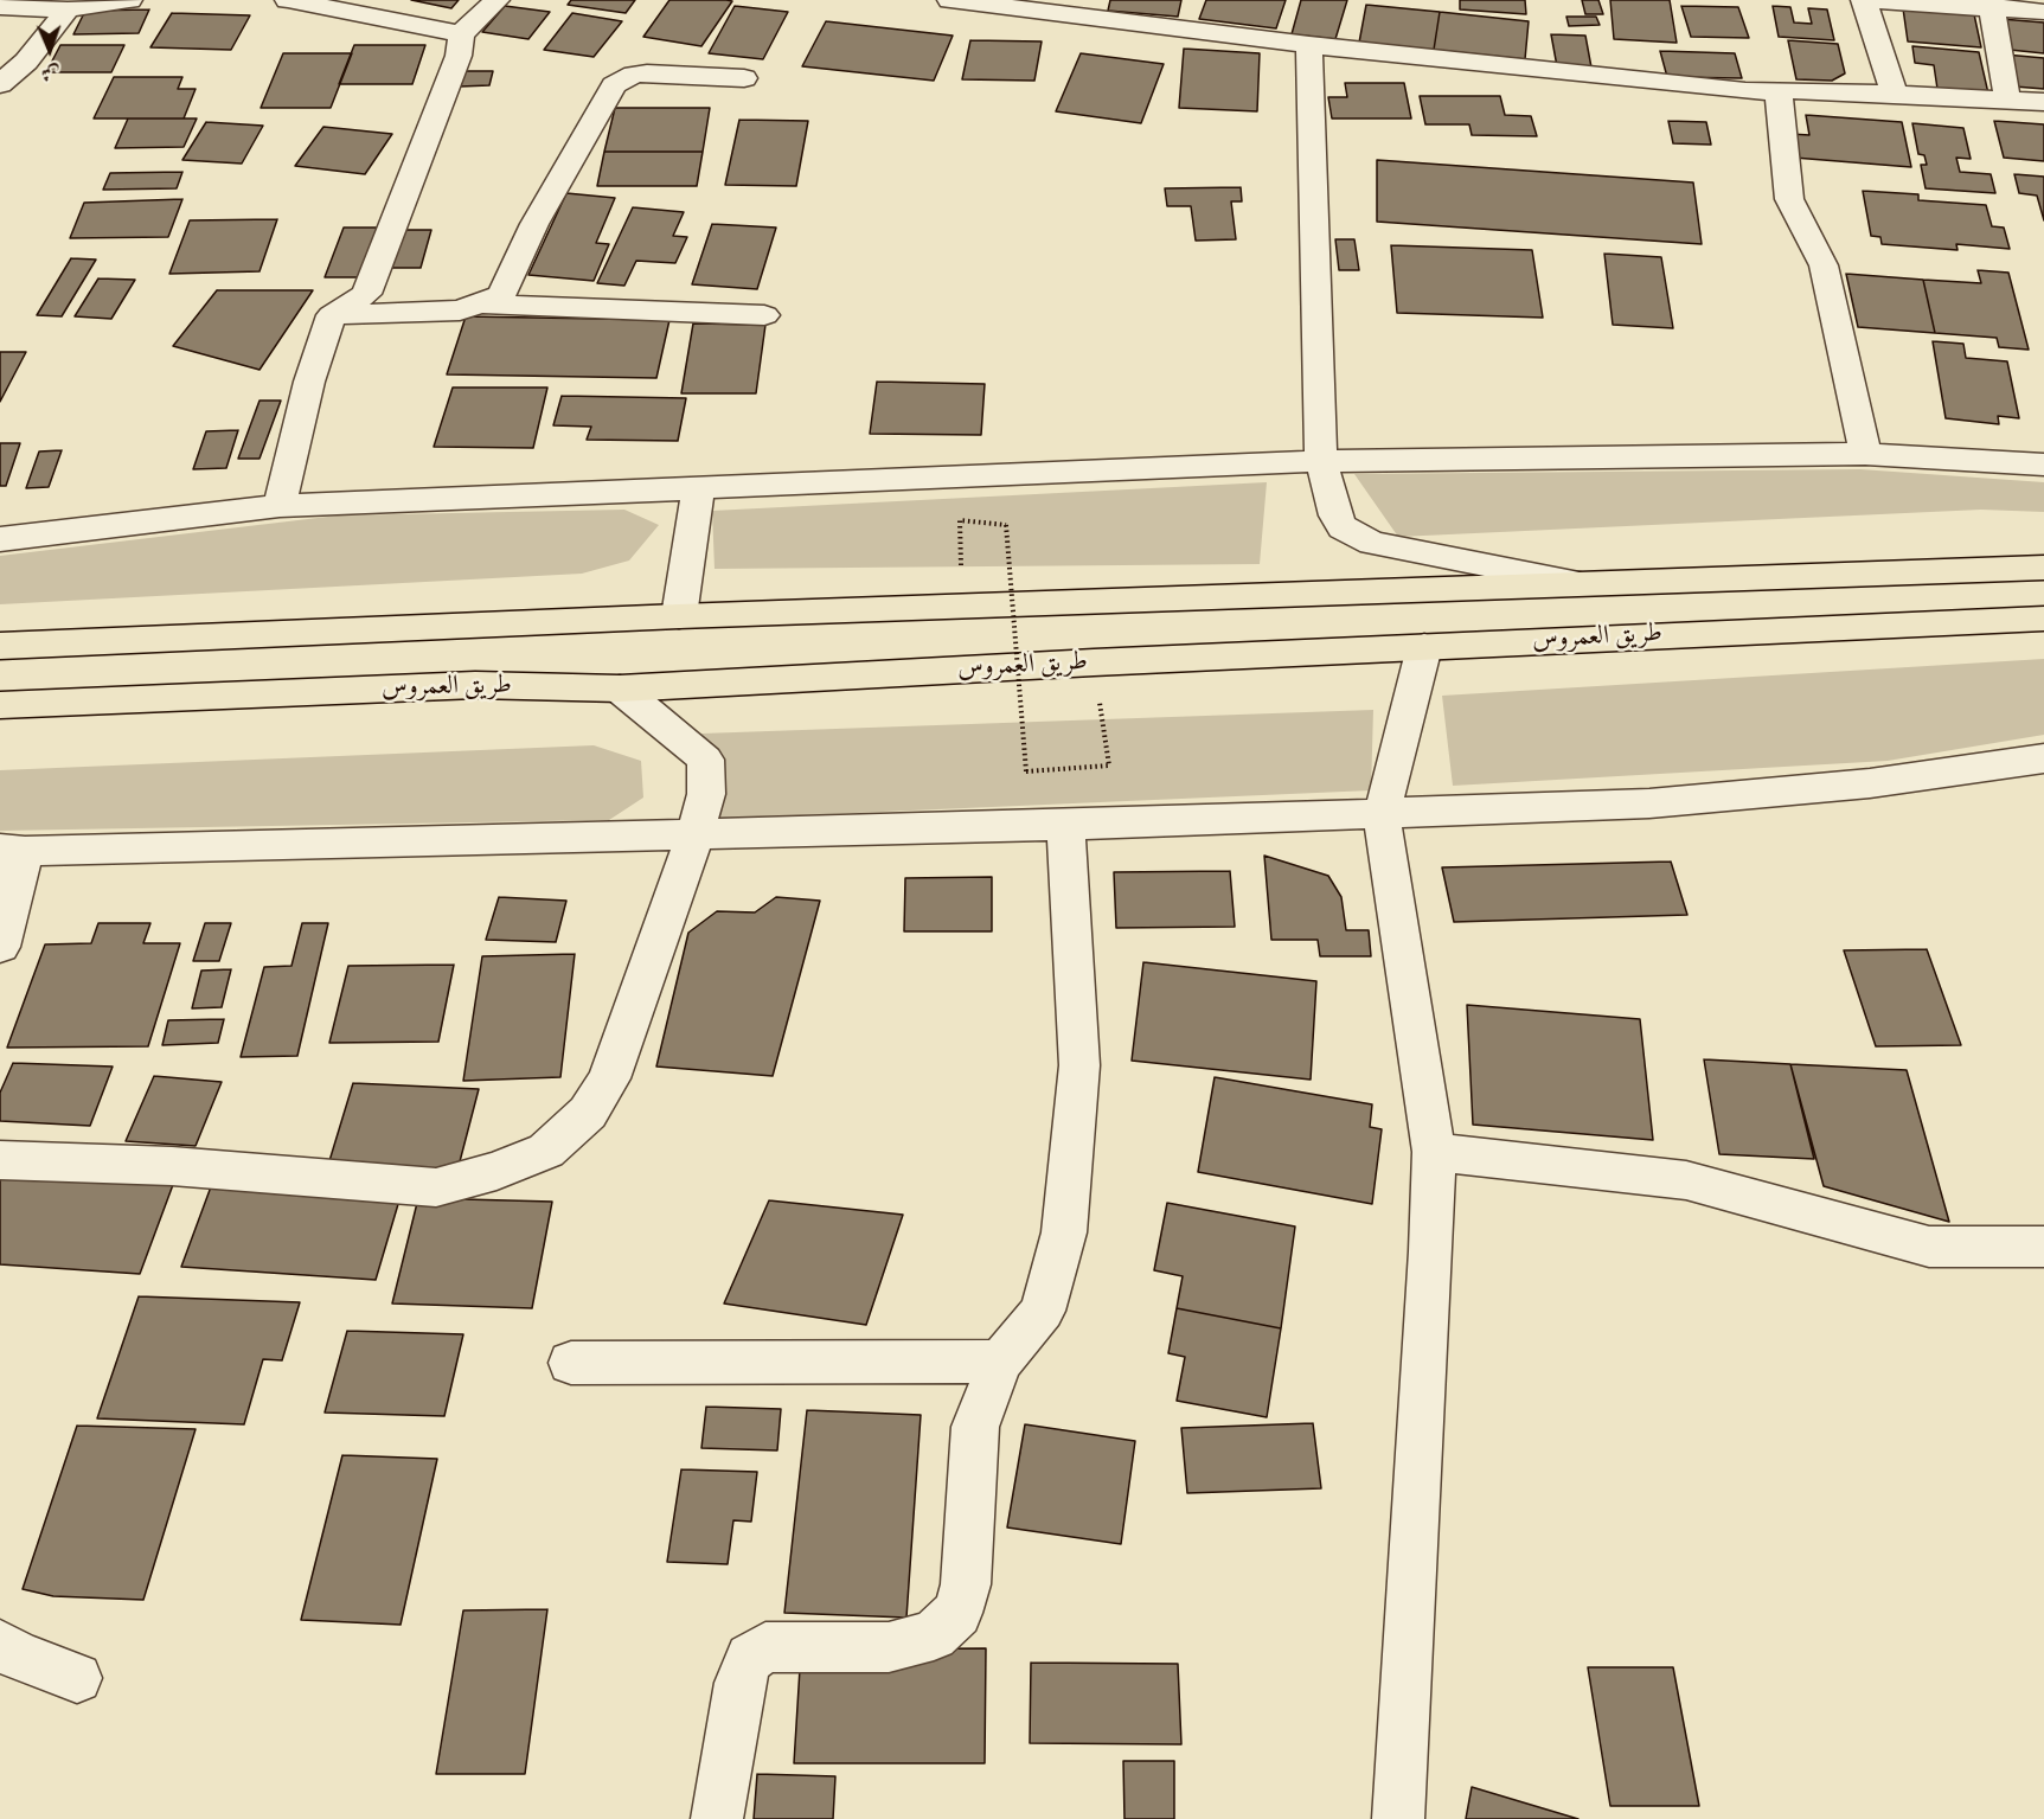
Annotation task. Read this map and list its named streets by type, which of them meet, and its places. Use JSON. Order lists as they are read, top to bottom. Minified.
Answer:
{"streets":{"main road":["طريق العمروس"]},"north":"bottom"}
